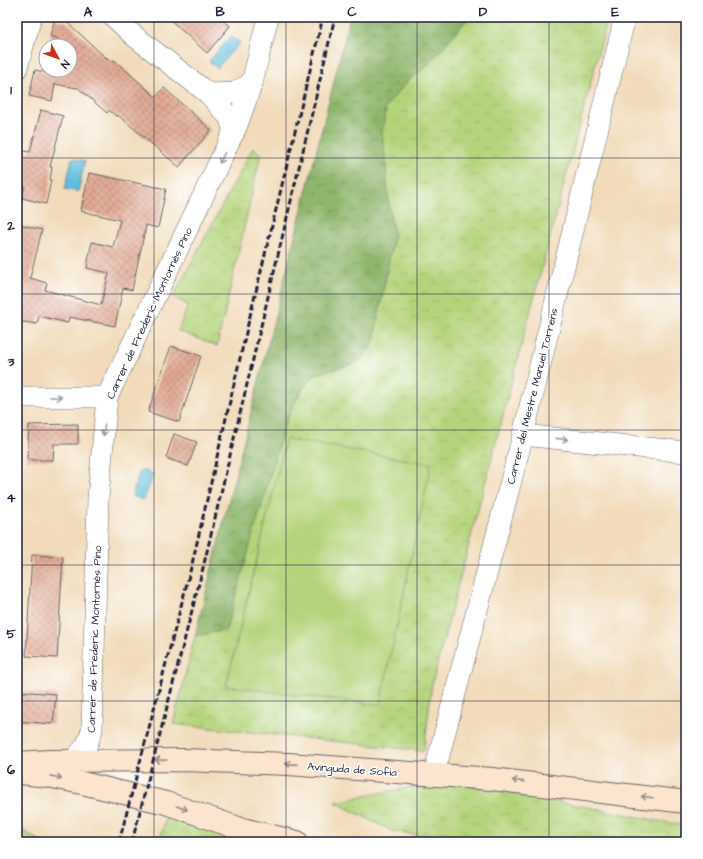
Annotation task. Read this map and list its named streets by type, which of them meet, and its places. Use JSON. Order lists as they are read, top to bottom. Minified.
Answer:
{"streets":{"street":["Carrer de Frederic Montornés Pino","Carrer del Mestre Manuel Torrens","Avinguda de Sofia"]},"crossings":[["Carrer de Frederic Montornés Pino","Avinguda de Sofia"],["Carrer del Mestre Manuel Torrens","Avinguda de Sofia"]],"one_way":["Carrer de Frederic Montornés Pino"],"north":"bottom right","grid":{"columns":["A","B","C","D","E"],"rows":["1","2","3","4","5","6"]}}
